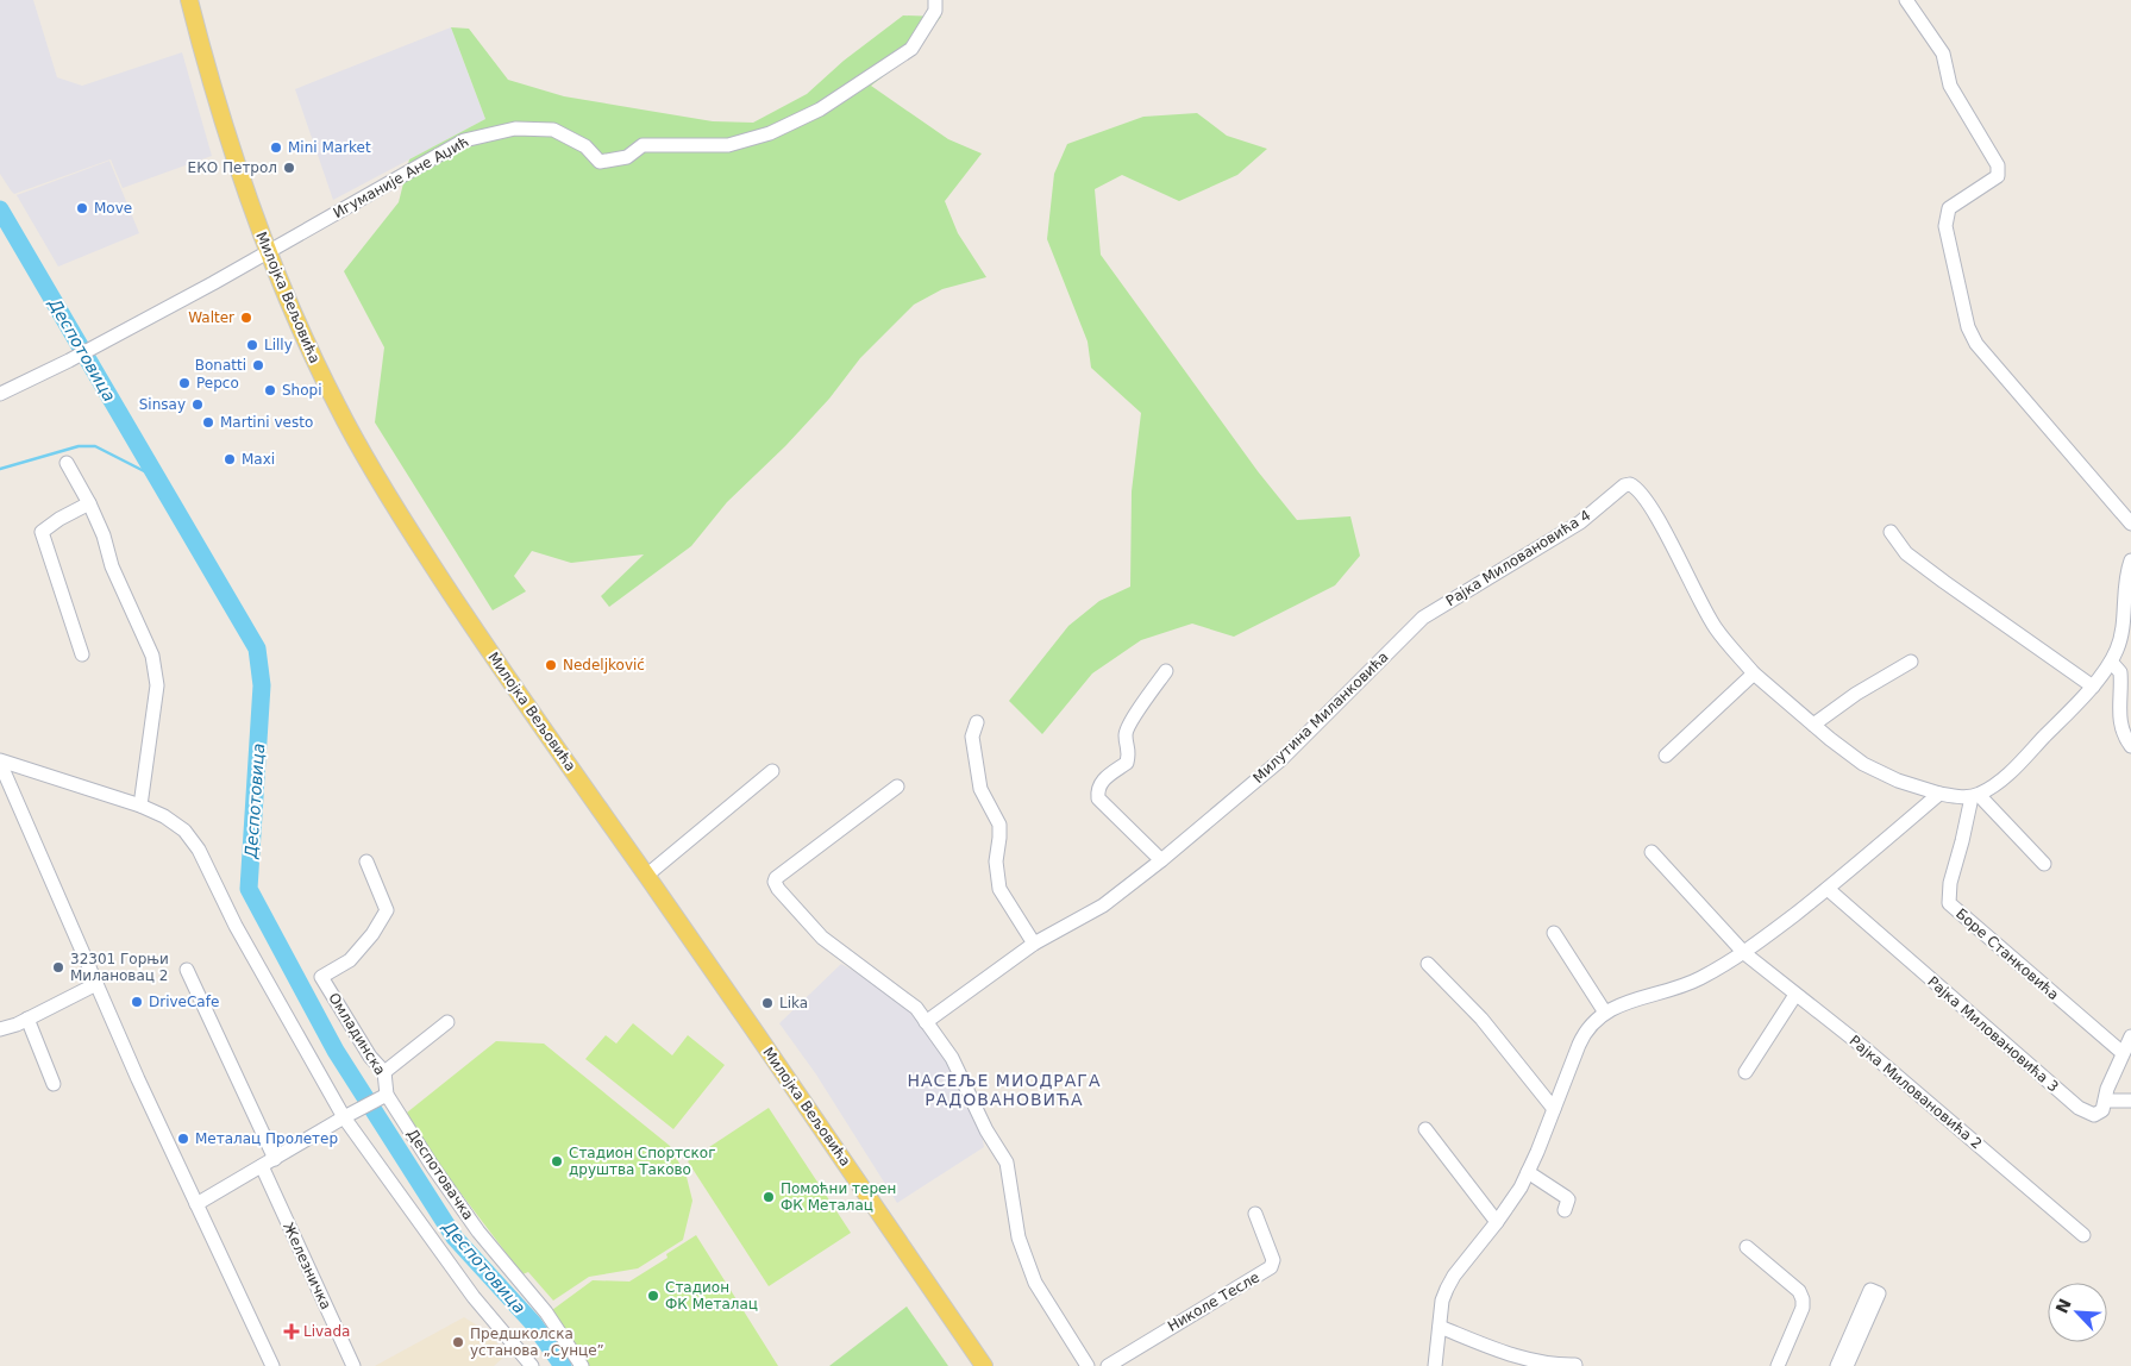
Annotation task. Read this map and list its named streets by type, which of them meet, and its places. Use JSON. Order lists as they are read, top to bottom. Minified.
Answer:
{"streets":{"main road":["Милојка Вељовића"],"street":["Игуманије Ане Аџић","Рајка Миловановића 4","Милутина Миланковића","Боре Станковића","Омладинска","Рајка Миловановића 3","Рајка Миловановића 2","Деспотовачка","Железничка","Николе Тесле"]},"crossings":[["Игуманије Ане Аџић","Милојка Вељовића"],["Рајка Миловановића 4","Милутина Миланковића"],["Рајка Миловановића 4","Боре Станковића"],["Омладинска","Деспотовачка"],["Омладинска","Железничка"]],"districts":["НАСЕЉЕ МИОДРАГА РАДОВАНОВИЋА"],"water":["Деспотовица"],"places":{"other":["Mini Market","ЕКО Петрол","Move","Walter","Lilly","Bonatti","Pepco","Shopi","Sinsay","Martini vesto","Maxi","Nedeljković","32301 Горњи Милановац 2","DriveCafe","Lika","Металац Пролетер","Стадион Спортског друштва Таково","Помоћни терен ФК Металац","Стадион ФК Металац","Предшколска установа „Сунце”"],"health":["Livada"]},"north":"top left"}
